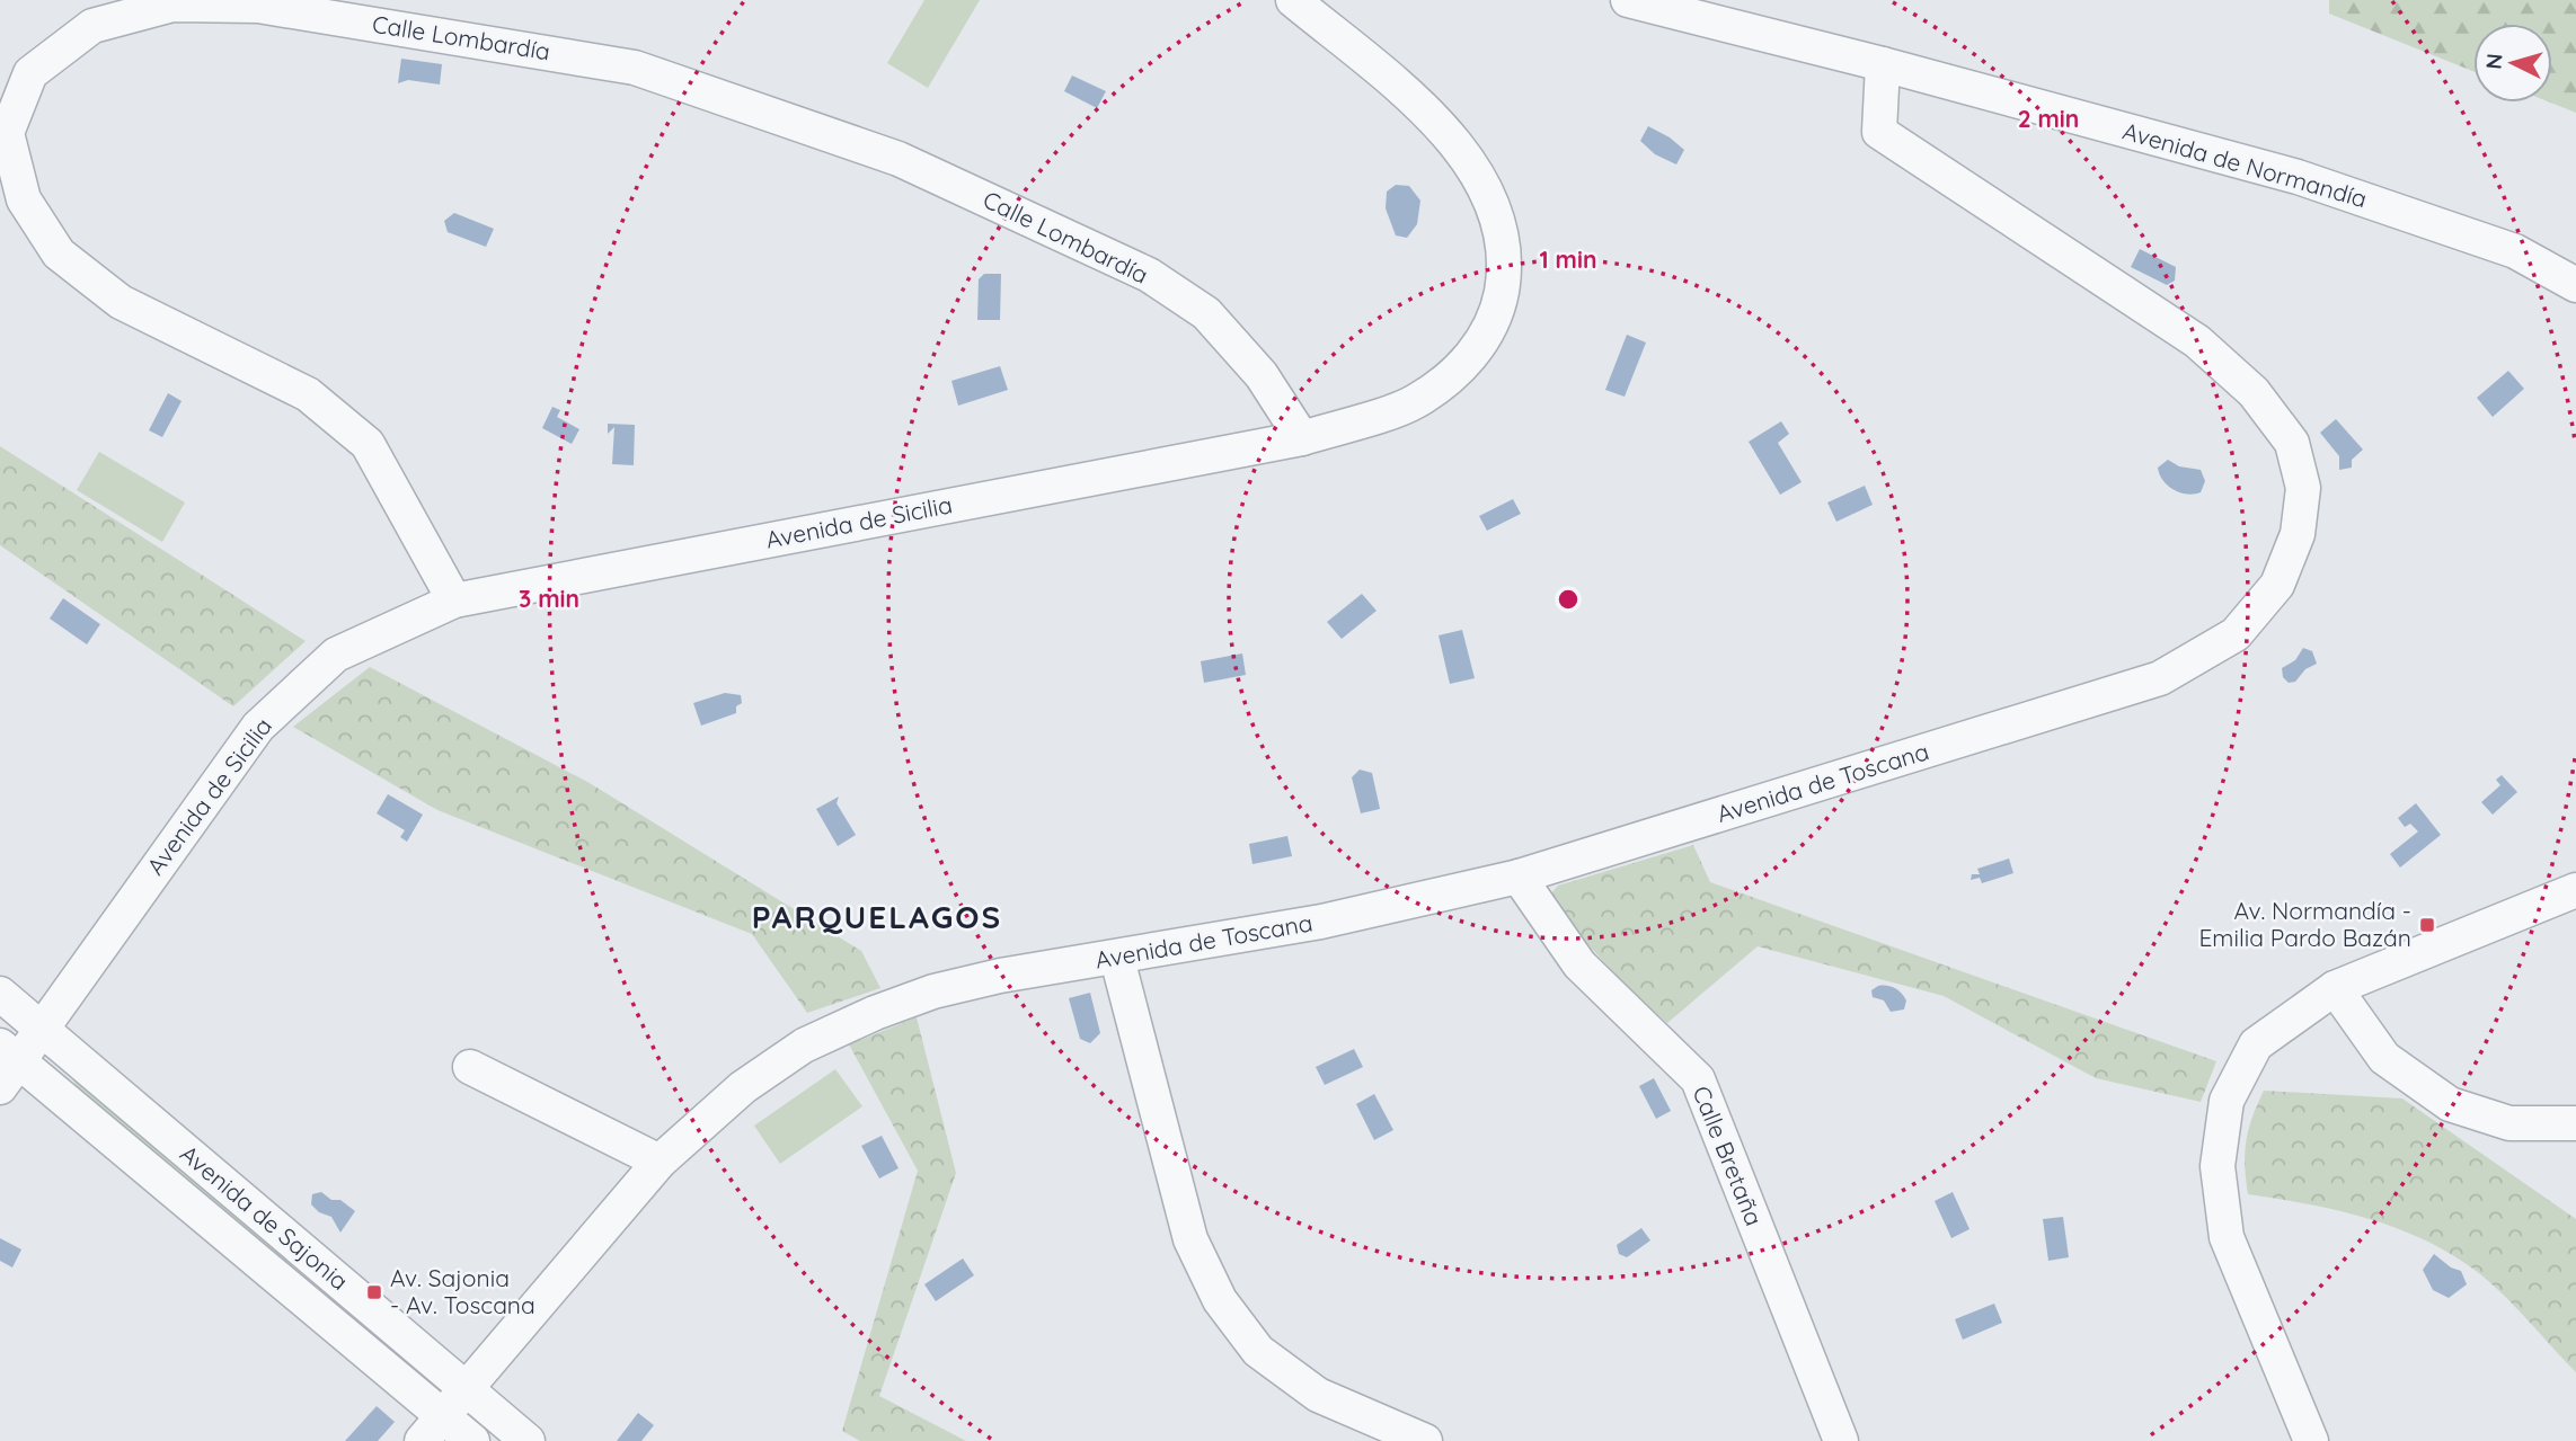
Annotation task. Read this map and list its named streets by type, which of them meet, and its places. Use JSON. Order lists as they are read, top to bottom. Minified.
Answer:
{"streets":{"street":["Calle Lombardía","Avenida de Normandía","Avenida de Sicilia","Avenida de Toscana","Calle Bretaña","Avenida de Sajonia"]},"crossings":[["Calle Lombardía","Avenida de Sicilia"],["Avenida de Normandía","Avenida de Toscana"],["Avenida de Sicilia","Avenida de Sajonia"],["Avenida de Toscana","Calle Bretaña"],["Avenida de Toscana","Avenida de Sajonia"]],"districts":["PARQUELAGOS"],"places":{"transit":["Av. Normandía - Emilia Pardo Bazán","Av. Sajonia - Av. Toscana"]},"north":"left","rings":["2 min","1 min","3 min"]}
